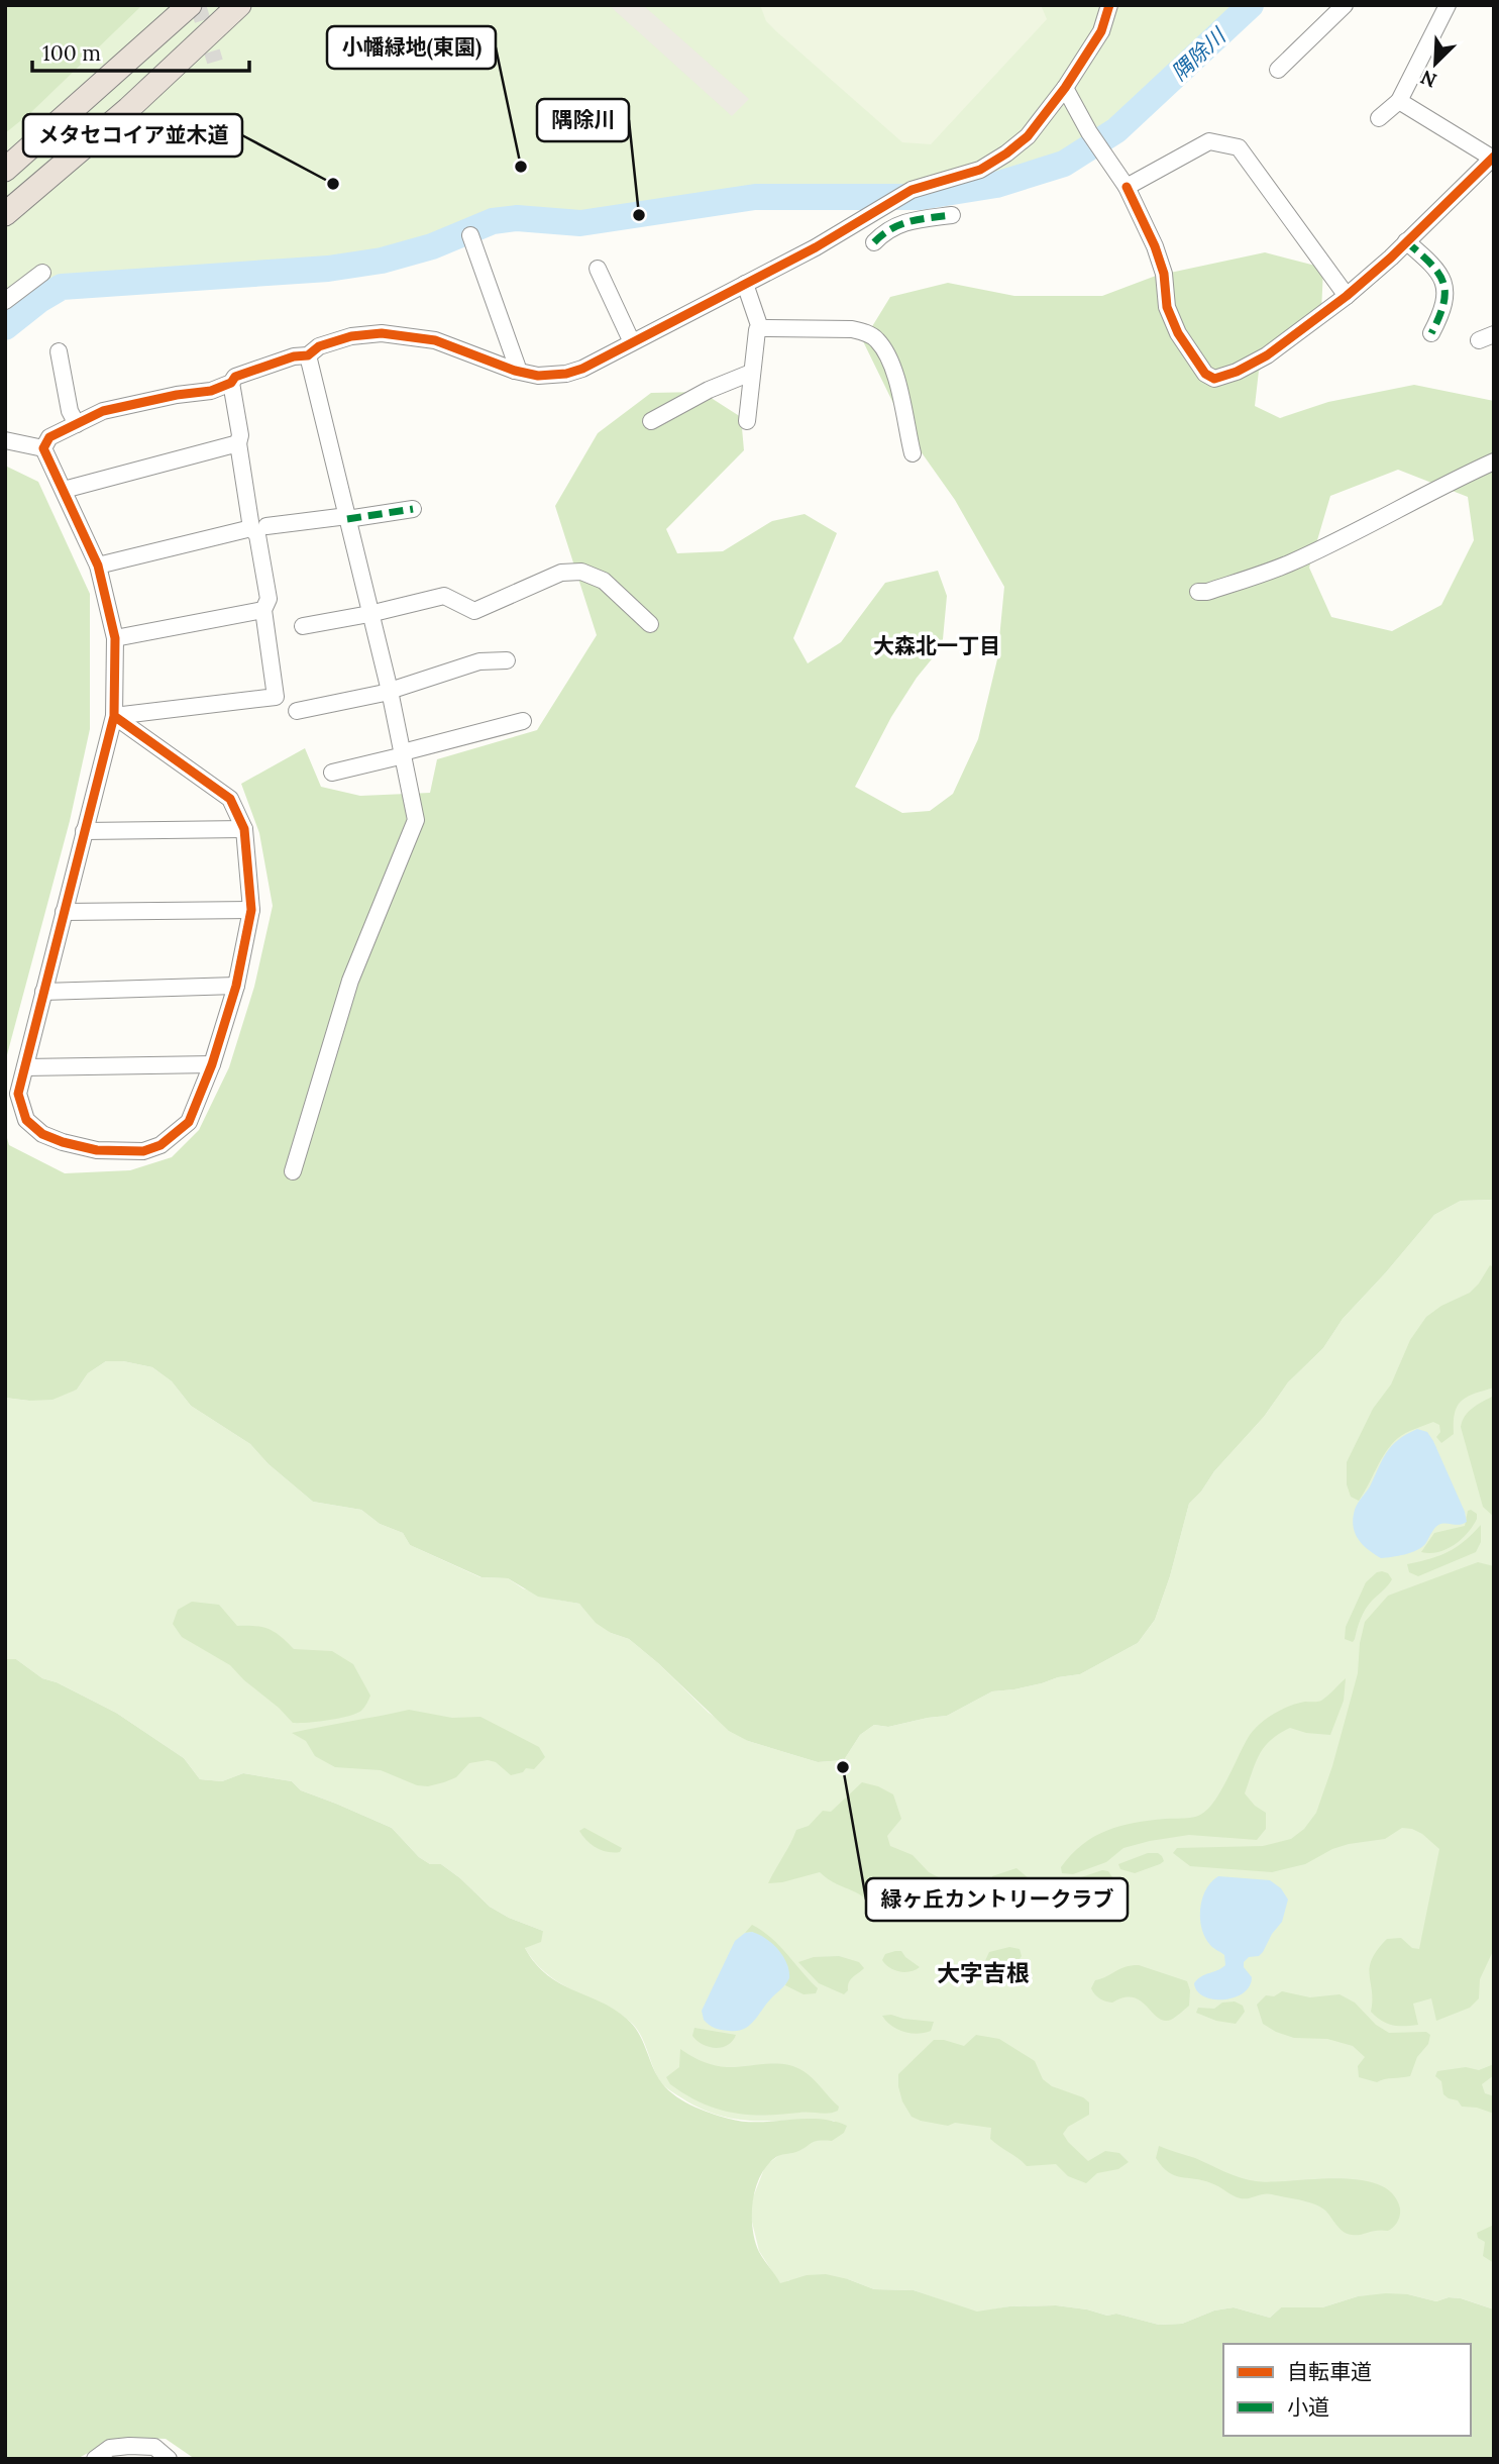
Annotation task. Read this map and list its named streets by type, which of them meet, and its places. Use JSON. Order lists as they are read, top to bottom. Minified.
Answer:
{"districts":["大森北一丁目","大字吉根"],"water":["隅除川"],"places":["小幡緑地(東園)","メタセコイア並木道","隅除川","緑ヶ丘カントリークラブ"],"legend":["自転車道","小道"],"scale_bar":"100 m","north":"bottom left"}
